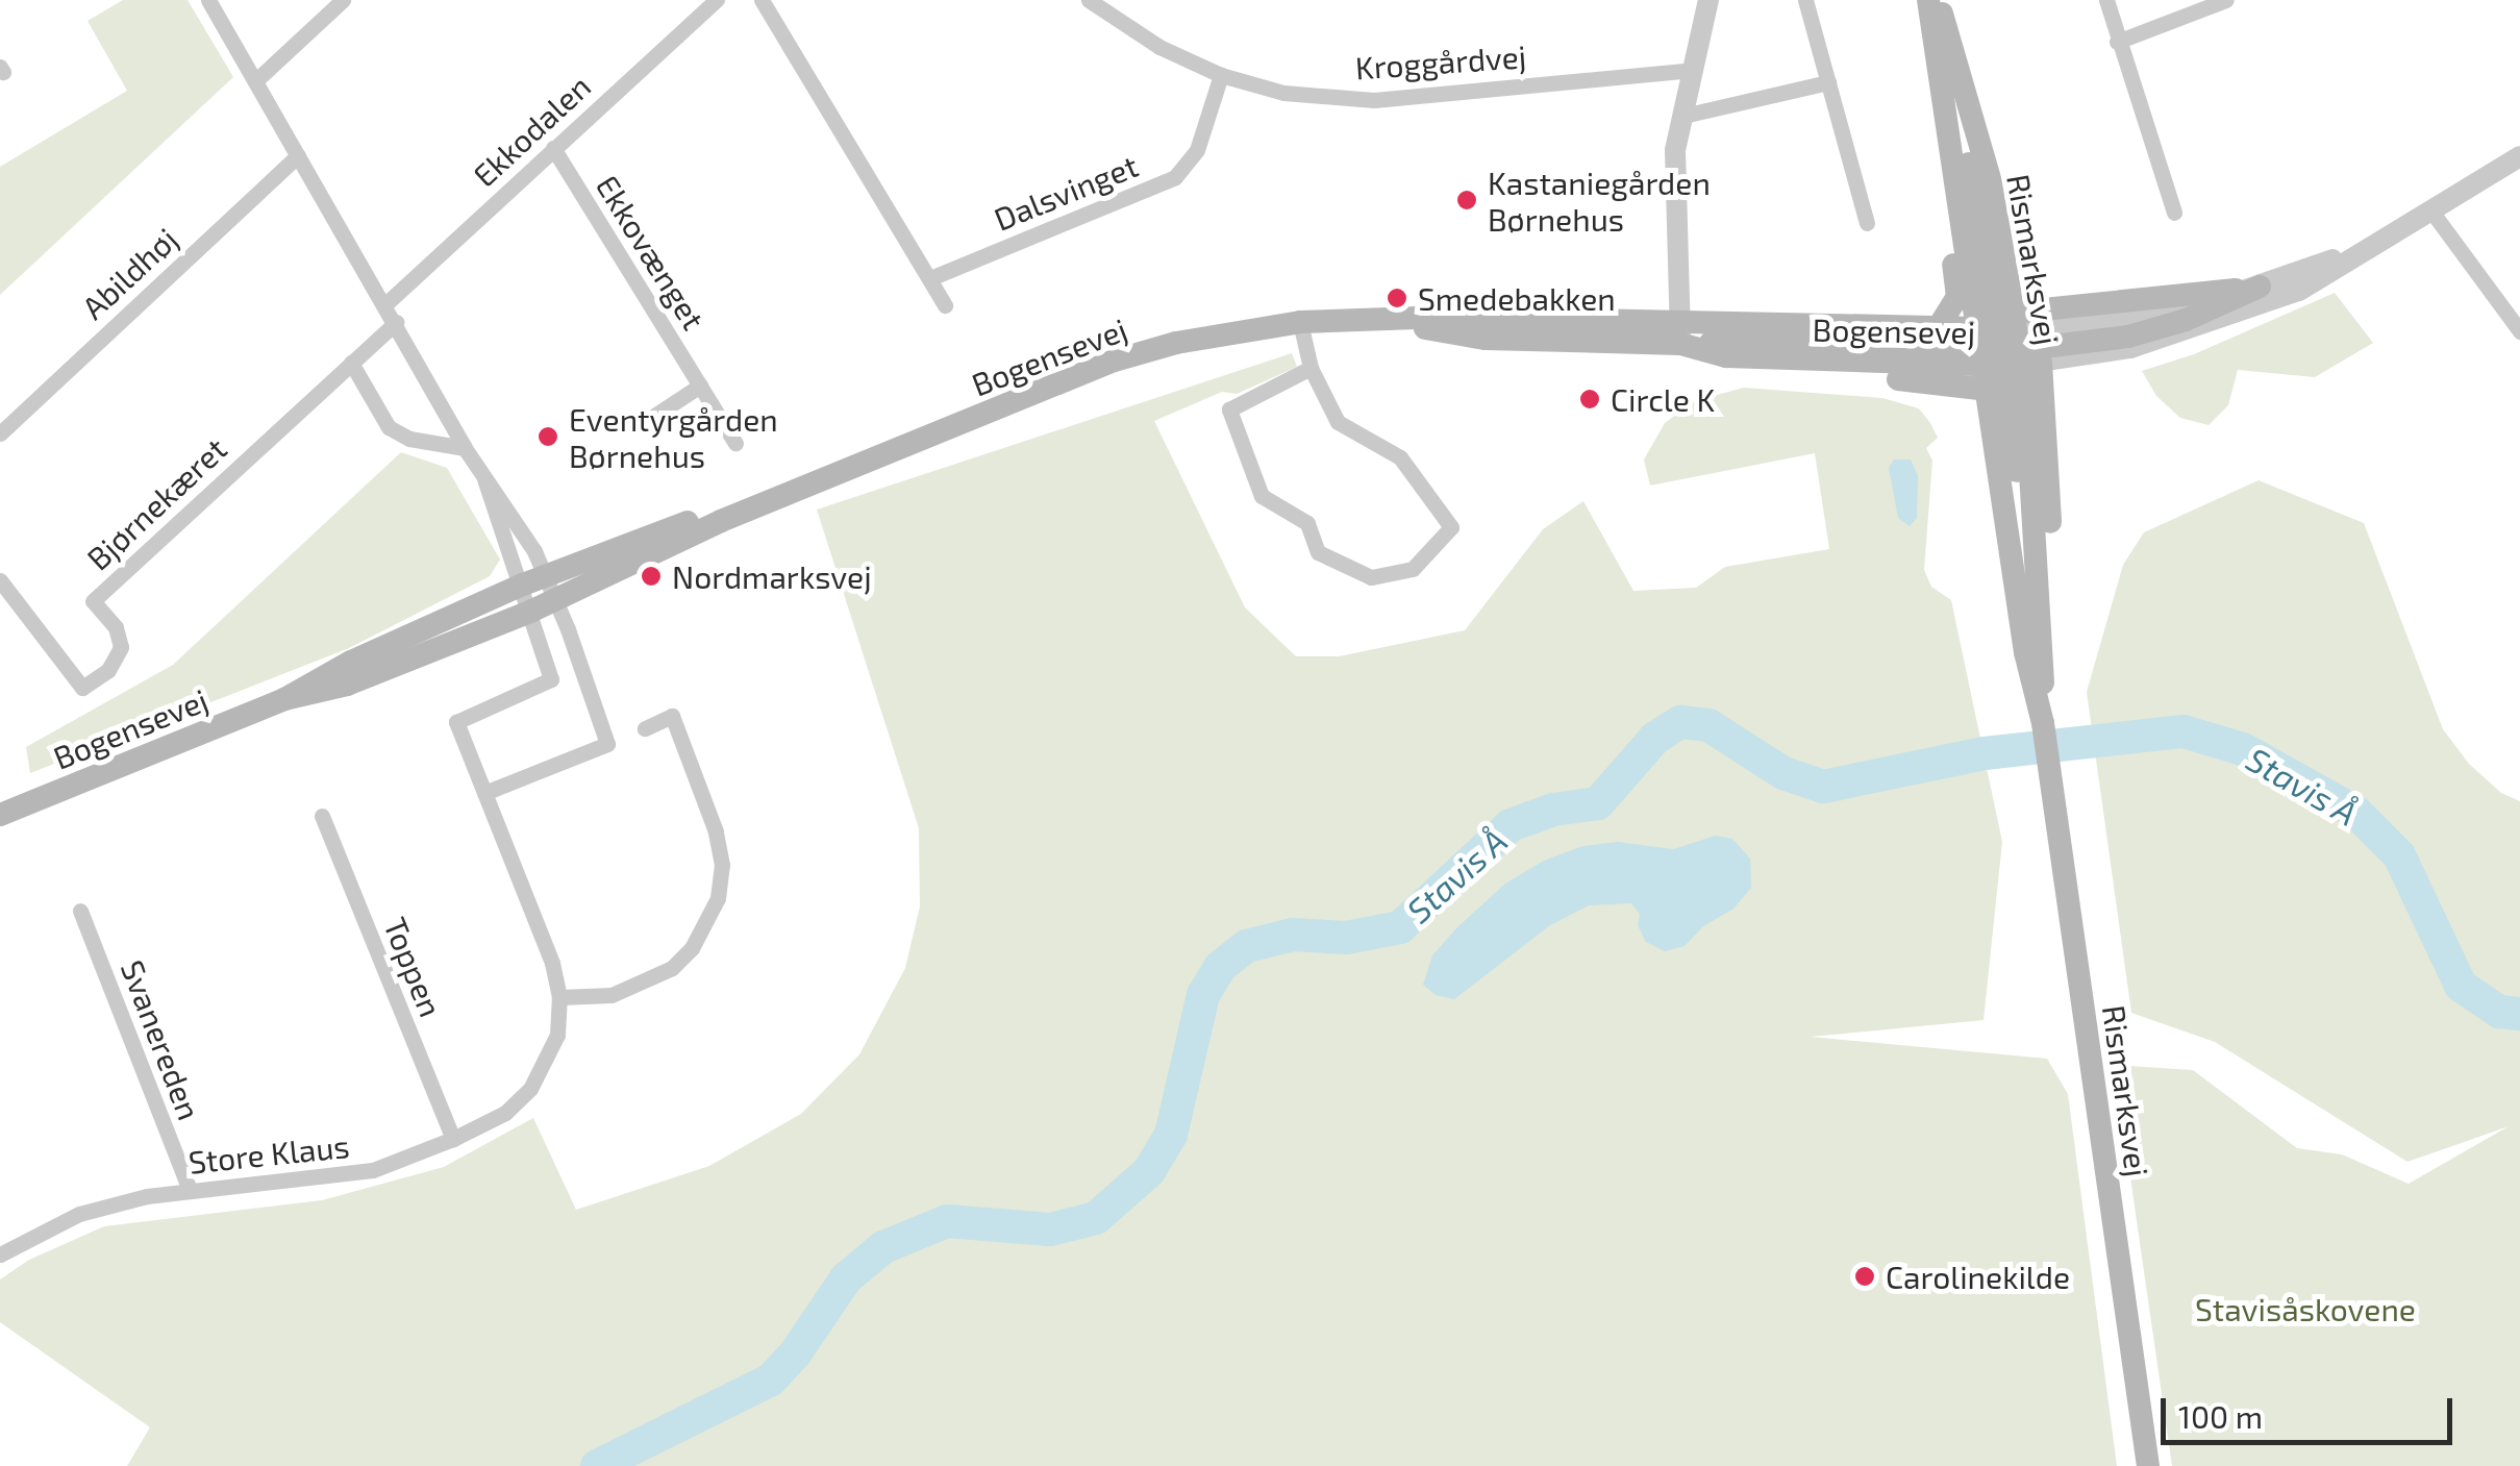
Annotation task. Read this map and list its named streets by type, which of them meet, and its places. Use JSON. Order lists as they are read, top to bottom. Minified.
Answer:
{"streets":{"main road":["Rismarksvej","Bogensevej"],"street":["Kroggårdvej","Ekkodalen","Dalsvinget","Ekkovænget","Abildhøj","Bjørnekæret","Toppen","Svanereden","Store Klaus"]},"crossings":[["Kroggårdvej","Dalsvinget"],["Ekkodalen","Ekkovænget"],["Rismarksvej","Bogensevej"],["Bogensevej","Store Klaus"],["Toppen","Store Klaus"],["Svanereden","Store Klaus"]],"water":["Stavis Å"],"parks":["Stavisåskovene"],"places":["Kastaniegården Børnehus","Smedebakken","Circle K","Eventyrgården Børnehus","Nordmarksvej","Carolinekilde"],"scale_bar":"100 m"}
